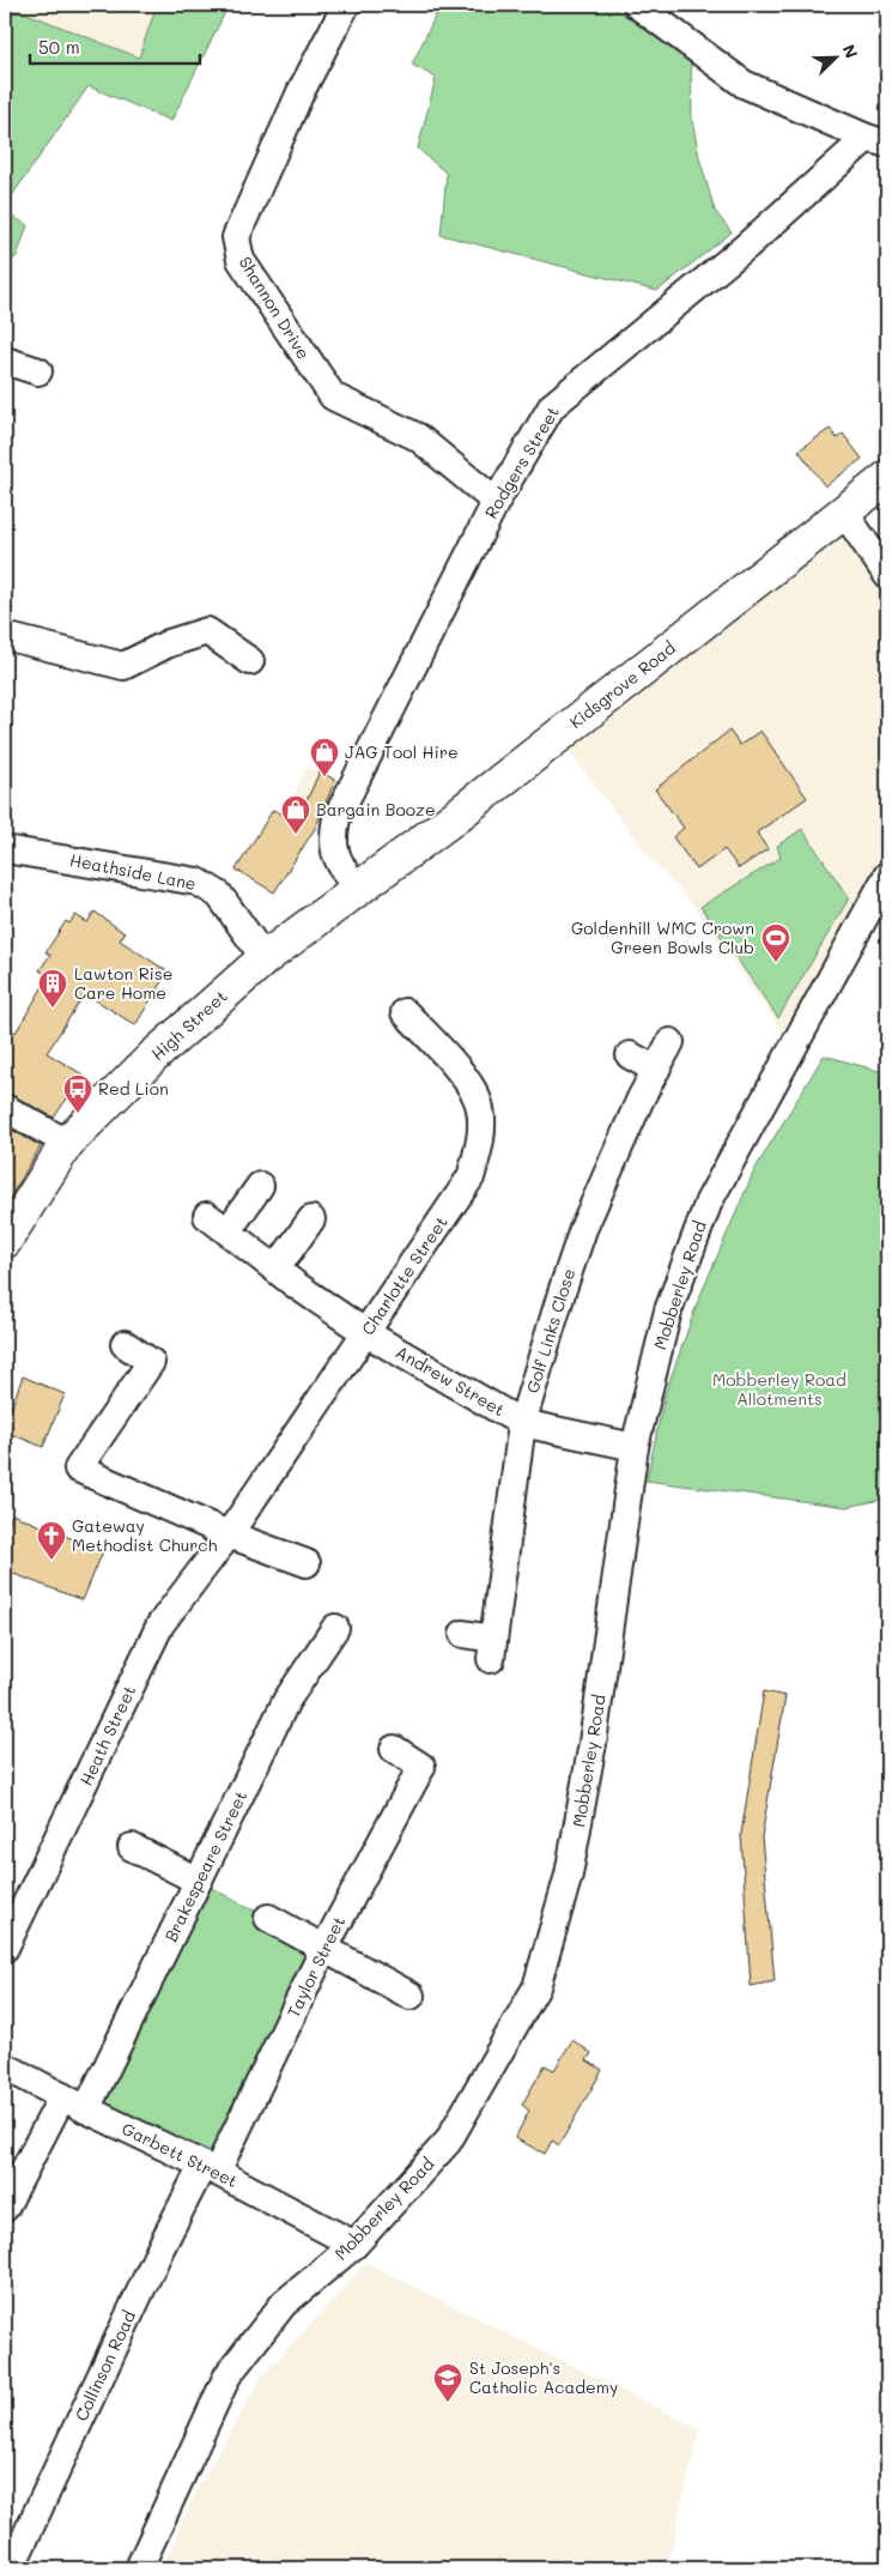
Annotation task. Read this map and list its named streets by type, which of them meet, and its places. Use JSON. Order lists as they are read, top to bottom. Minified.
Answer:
{"streets":{"main road":["Kidsgrove Road","High Street"],"street":["Shannon Drive","Rodgers Street","Heathside Lane","Charlotte Street","Mobberley Road","Golf Links Close","Andrew Street","Heath Street","Brakespeare Street","Taylor Street","Garbett Street","Collinson Road"]},"crossings":[["Shannon Drive","Rodgers Street"],["Rodgers Street","Kidsgrove Road"],["Rodgers Street","High Street"],["Kidsgrove Road","High Street"],["Heathside Lane","High Street"],["Charlotte Street","Andrew Street"],["Charlotte Street","Heath Street"],["Mobberley Road","Andrew Street"],["Mobberley Road","Garbett Street"],["Golf Links Close","Andrew Street"],["Brakespeare Street","Garbett Street"],["Taylor Street","Garbett Street"],["Taylor Street","Collinson Road"],["Garbett Street","Collinson Road"]],"parks":["Mobberley Road Allotments"],"places":{"shop":["JAG Tool Hire","Bargain Booze"],"sports":["Goldenhill WMC Crown Green Bowls Club"],"building":["Lawton Rise Care Home"],"bus stop":["Red Lion"],"church":["Gateway Methodist Church"],"school or university":["St Joseph's Catholic Academy"]},"scale_bar":"50 m","north":"top right"}
